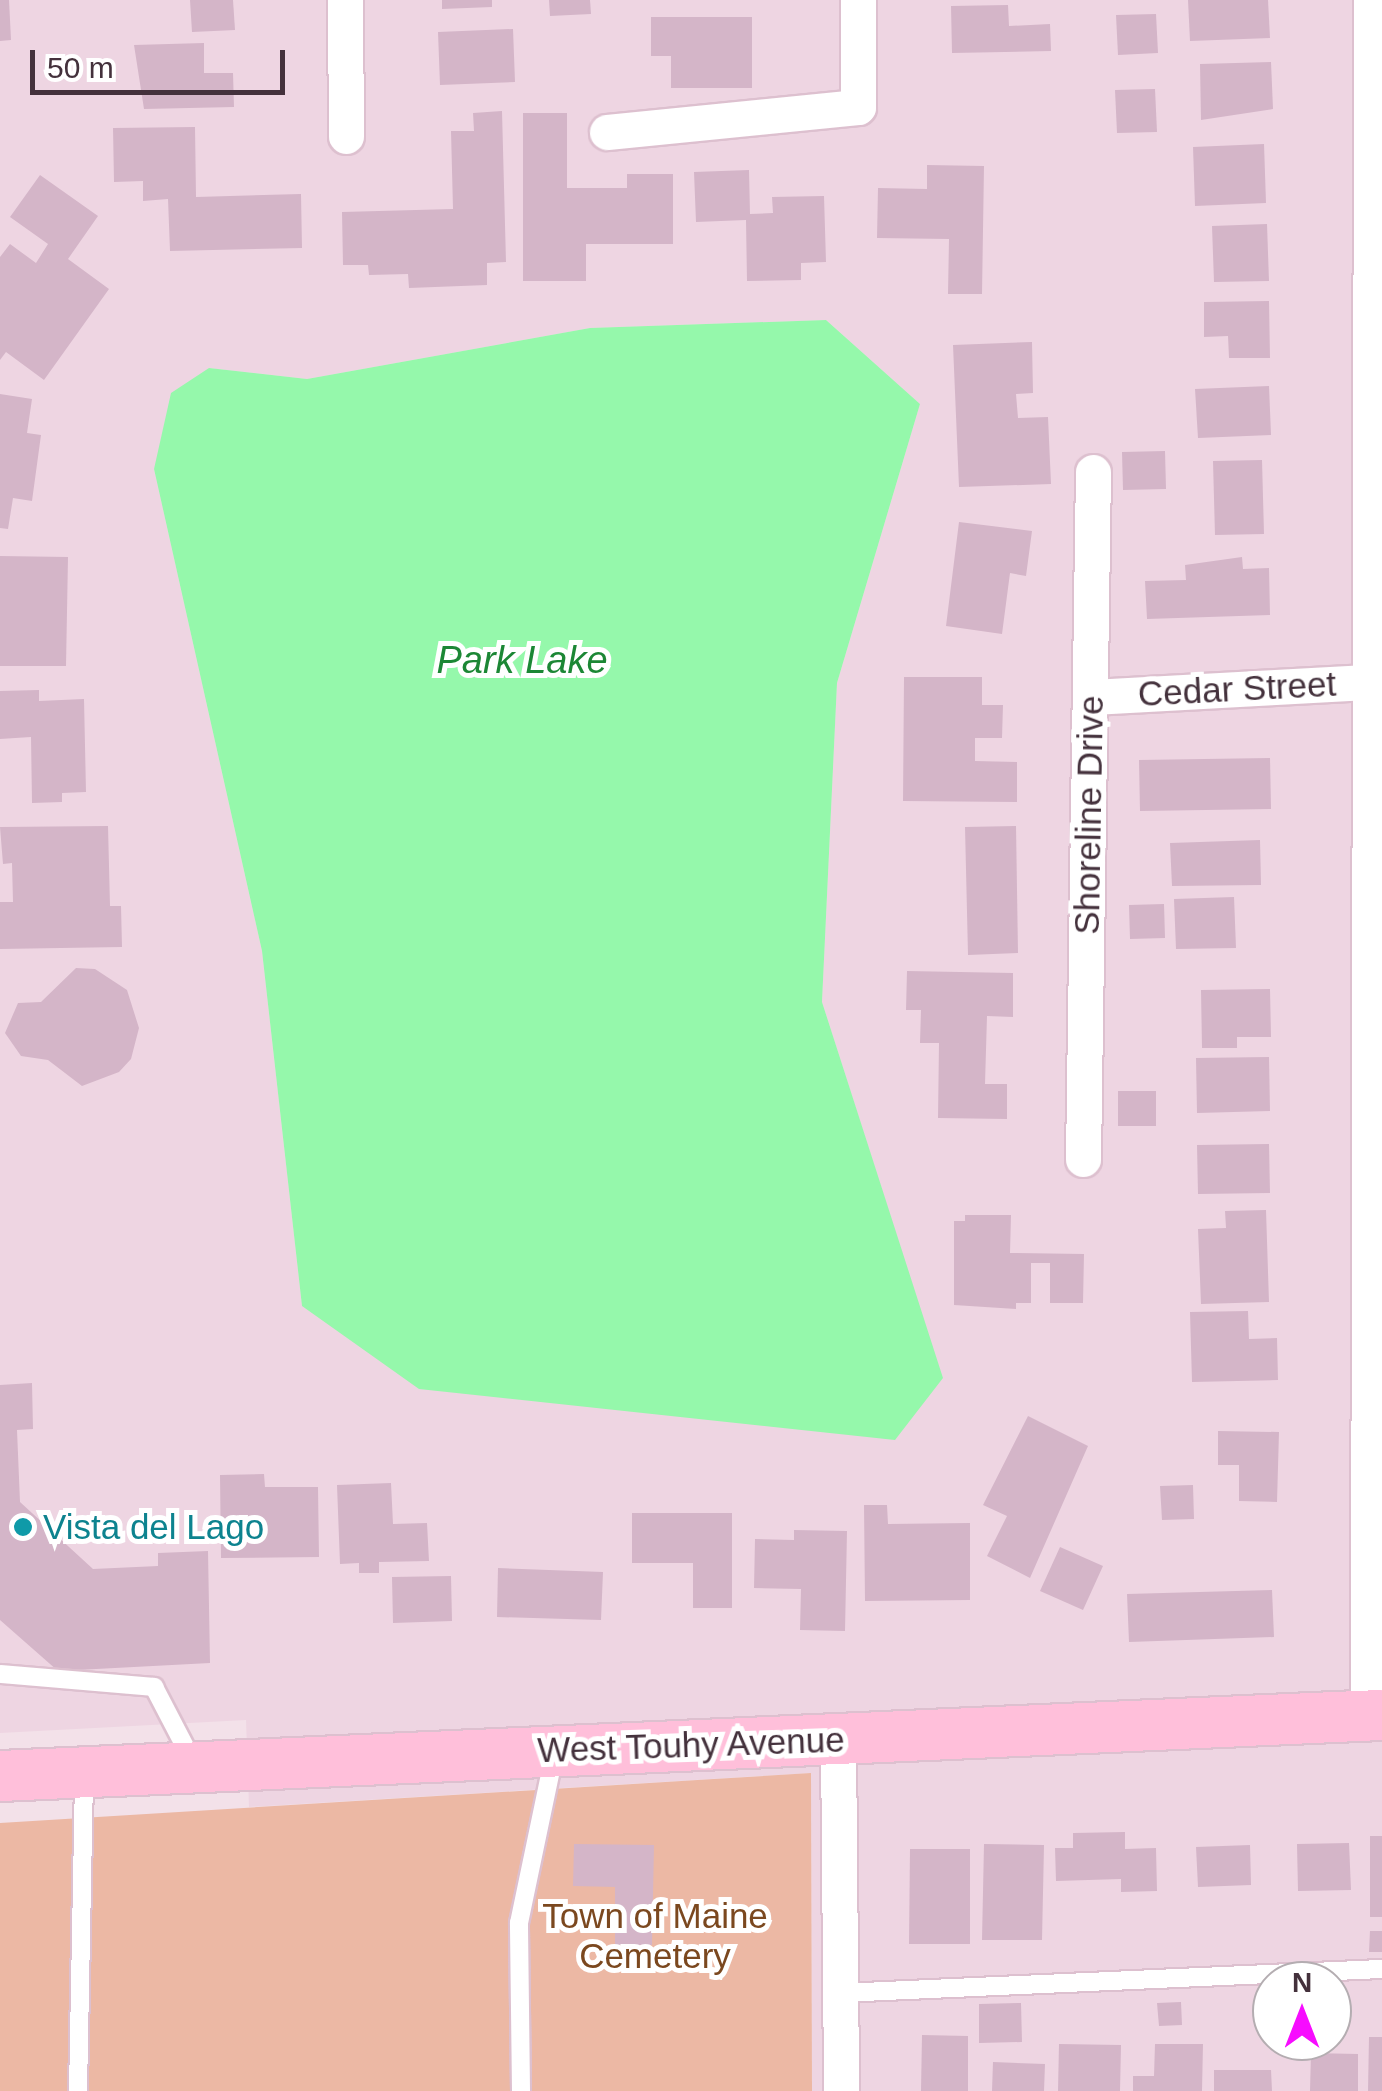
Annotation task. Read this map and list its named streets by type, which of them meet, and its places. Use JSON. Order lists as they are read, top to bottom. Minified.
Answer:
{"streets":{"main road":["West Touhy Avenue"],"street":["Cedar Street","Shoreline Drive"]},"crossings":[["Cedar Street","Shoreline Drive"]],"water":["Park Lake"],"parks":["Town of Maine Cemetery"],"places":["Vista del Lago"],"scale_bar":"50 m","north":"top"}
